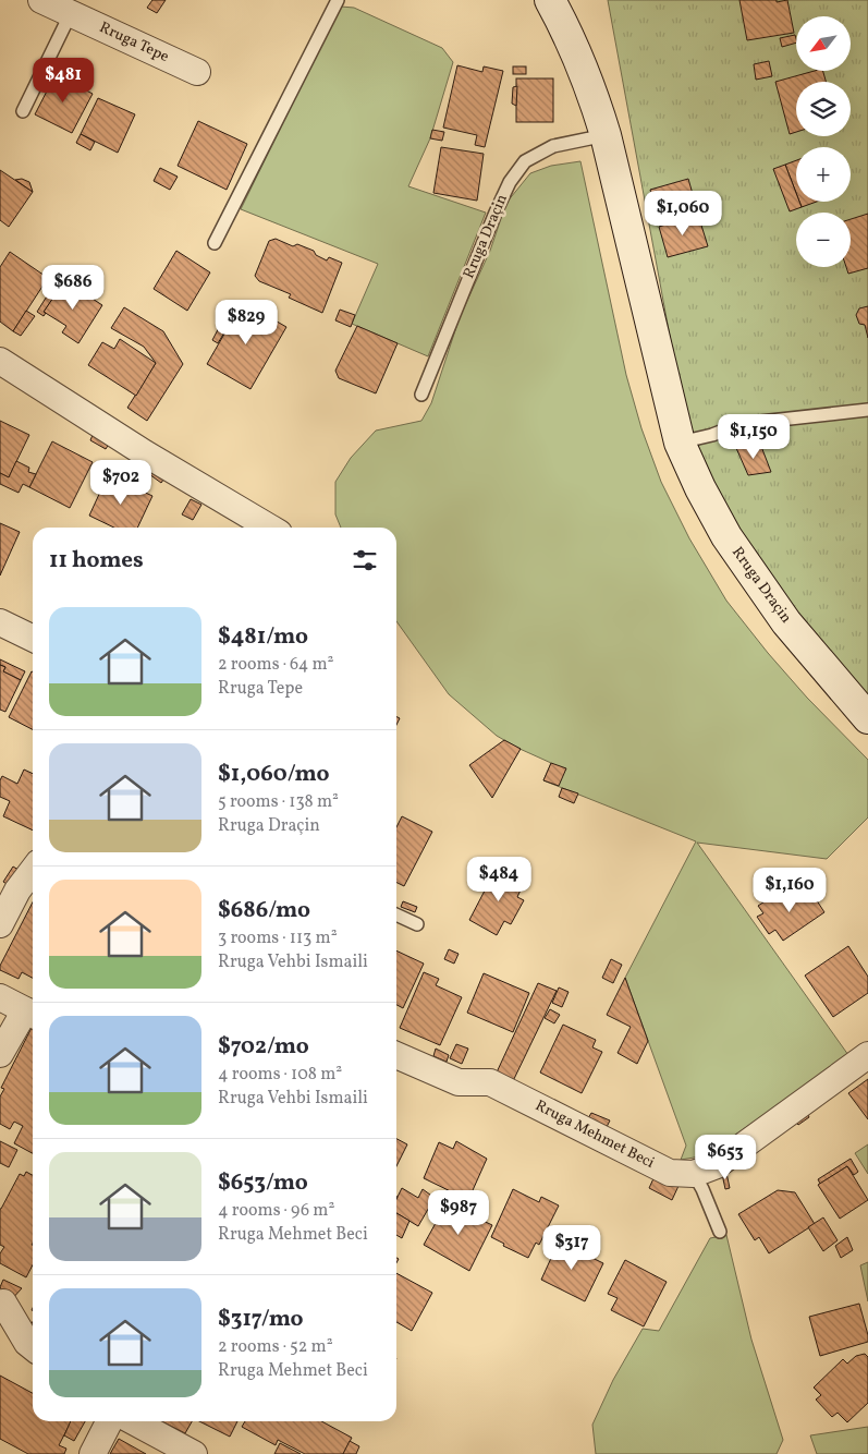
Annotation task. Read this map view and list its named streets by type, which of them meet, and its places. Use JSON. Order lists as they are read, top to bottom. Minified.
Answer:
{"streets":{"main road":["Rruga Draçin"],"street":["Rruga Tepe","Rruga Mehmet Beci"]},"north":"bottom left","page":{"map_buttons":["+","−"],"price":["$481","$1,060","$686","$829","$1,150","$702","$484","$1,160","$653","$987","$317"],"heading":"11 homes","list":[{"name":"$481/mo","note":"2 rooms · 64 m² · Rruga Tepe"},{"name":"$1,060/mo","note":"5 rooms · 138 m² · Rruga Draçin"},{"name":"$686/mo","note":"3 rooms · 113 m² · Rruga Vehbi Ismaili"},{"name":"$702/mo","note":"4 rooms · 108 m² · Rruga Vehbi Ismaili"},{"name":"$653/mo","note":"4 rooms · 96 m² · Rruga Mehmet Beci"},{"name":"$317/mo","note":"2 rooms · 52 m² · Rruga Mehmet Beci"}]}}
